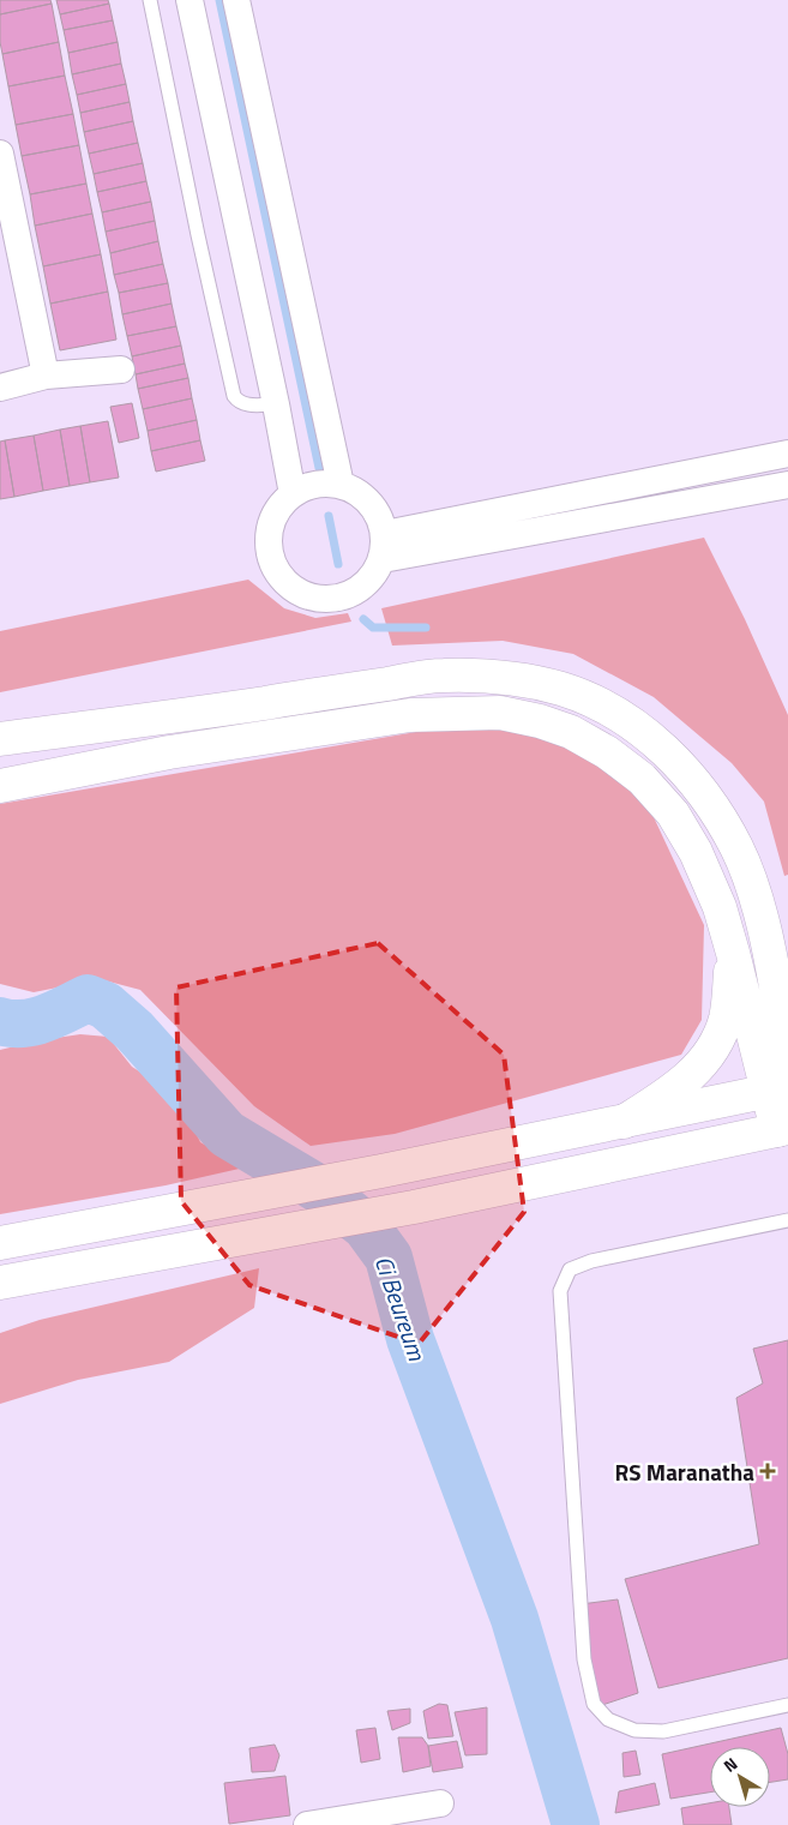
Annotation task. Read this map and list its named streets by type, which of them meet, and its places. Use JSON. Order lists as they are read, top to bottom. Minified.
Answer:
{"water":["Ci Beureum"],"places":{"health":["RS Maranatha"]},"north":"top left"}
